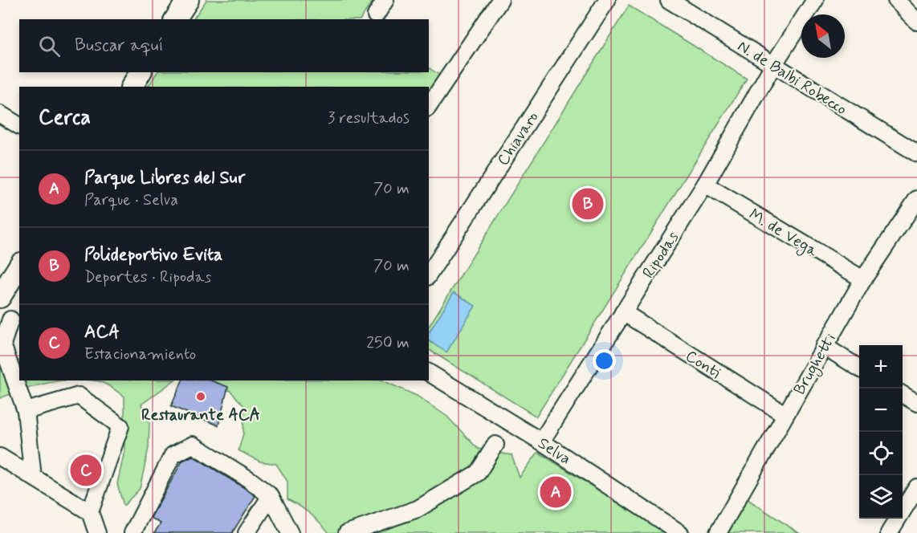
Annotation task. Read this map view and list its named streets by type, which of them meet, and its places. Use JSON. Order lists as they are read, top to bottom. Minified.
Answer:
{"streets":{"street":["N. de Balbi Robecco","Chiavaro","M. de Vega","Ripodas","Conti","Brughetti","Selva"]},"crossings":[["N. de Balbi Robecco","Ripodas"],["M. de Vega","Ripodas"],["M. de Vega","Brughetti"],["Ripodas","Conti"],["Ripodas","Selva"],["Conti","Brughetti"]],"places":["Restaurante ACA"],"north":"top left","page":{"search":"Buscar aquí","heading":["Cerca","3 resultados"],"list":[{"mark":"A","name":"Parque Libres del Sur","note":"Parque · Selva","value":"70 m"},{"mark":"B","name":"Polideportivo Evita","note":"Deportes · Ripodas","value":"70 m"},{"mark":"C","name":"ACA","note":"Estacionamiento","value":"250 m"}],"pins":["B","C","A"],"map_buttons":["+","−"]}}
